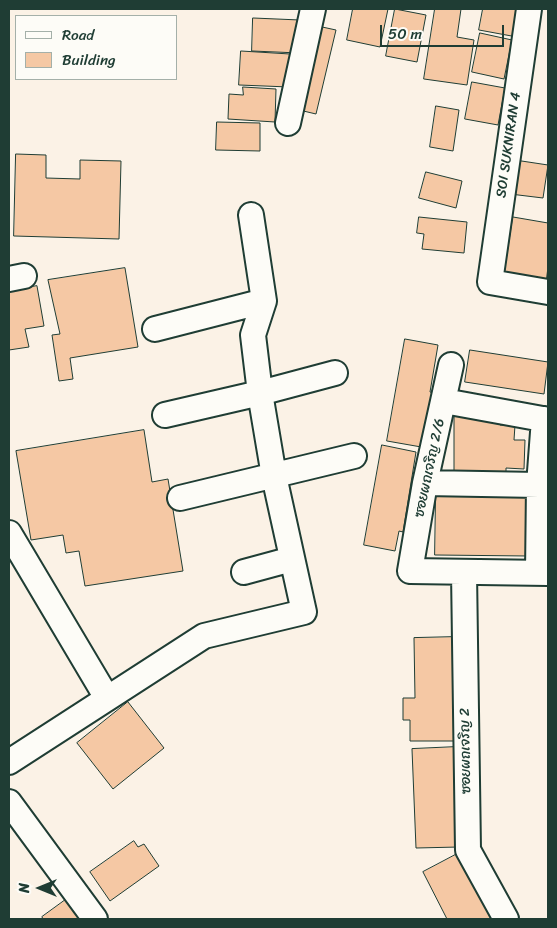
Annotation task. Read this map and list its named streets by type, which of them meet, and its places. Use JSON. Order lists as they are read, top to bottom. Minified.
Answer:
{"streets":{"street":["SOI SUKNIRAN 4","ซอยผถเจริญ 2/6","ซอยผถเจริญ 2"]},"crossings":[["ซอยผถเจริญ 2/6","ซอยผถเจริญ 2"]],"legend":["Road","Building"],"scale_bar":"50 m","north":"left"}
